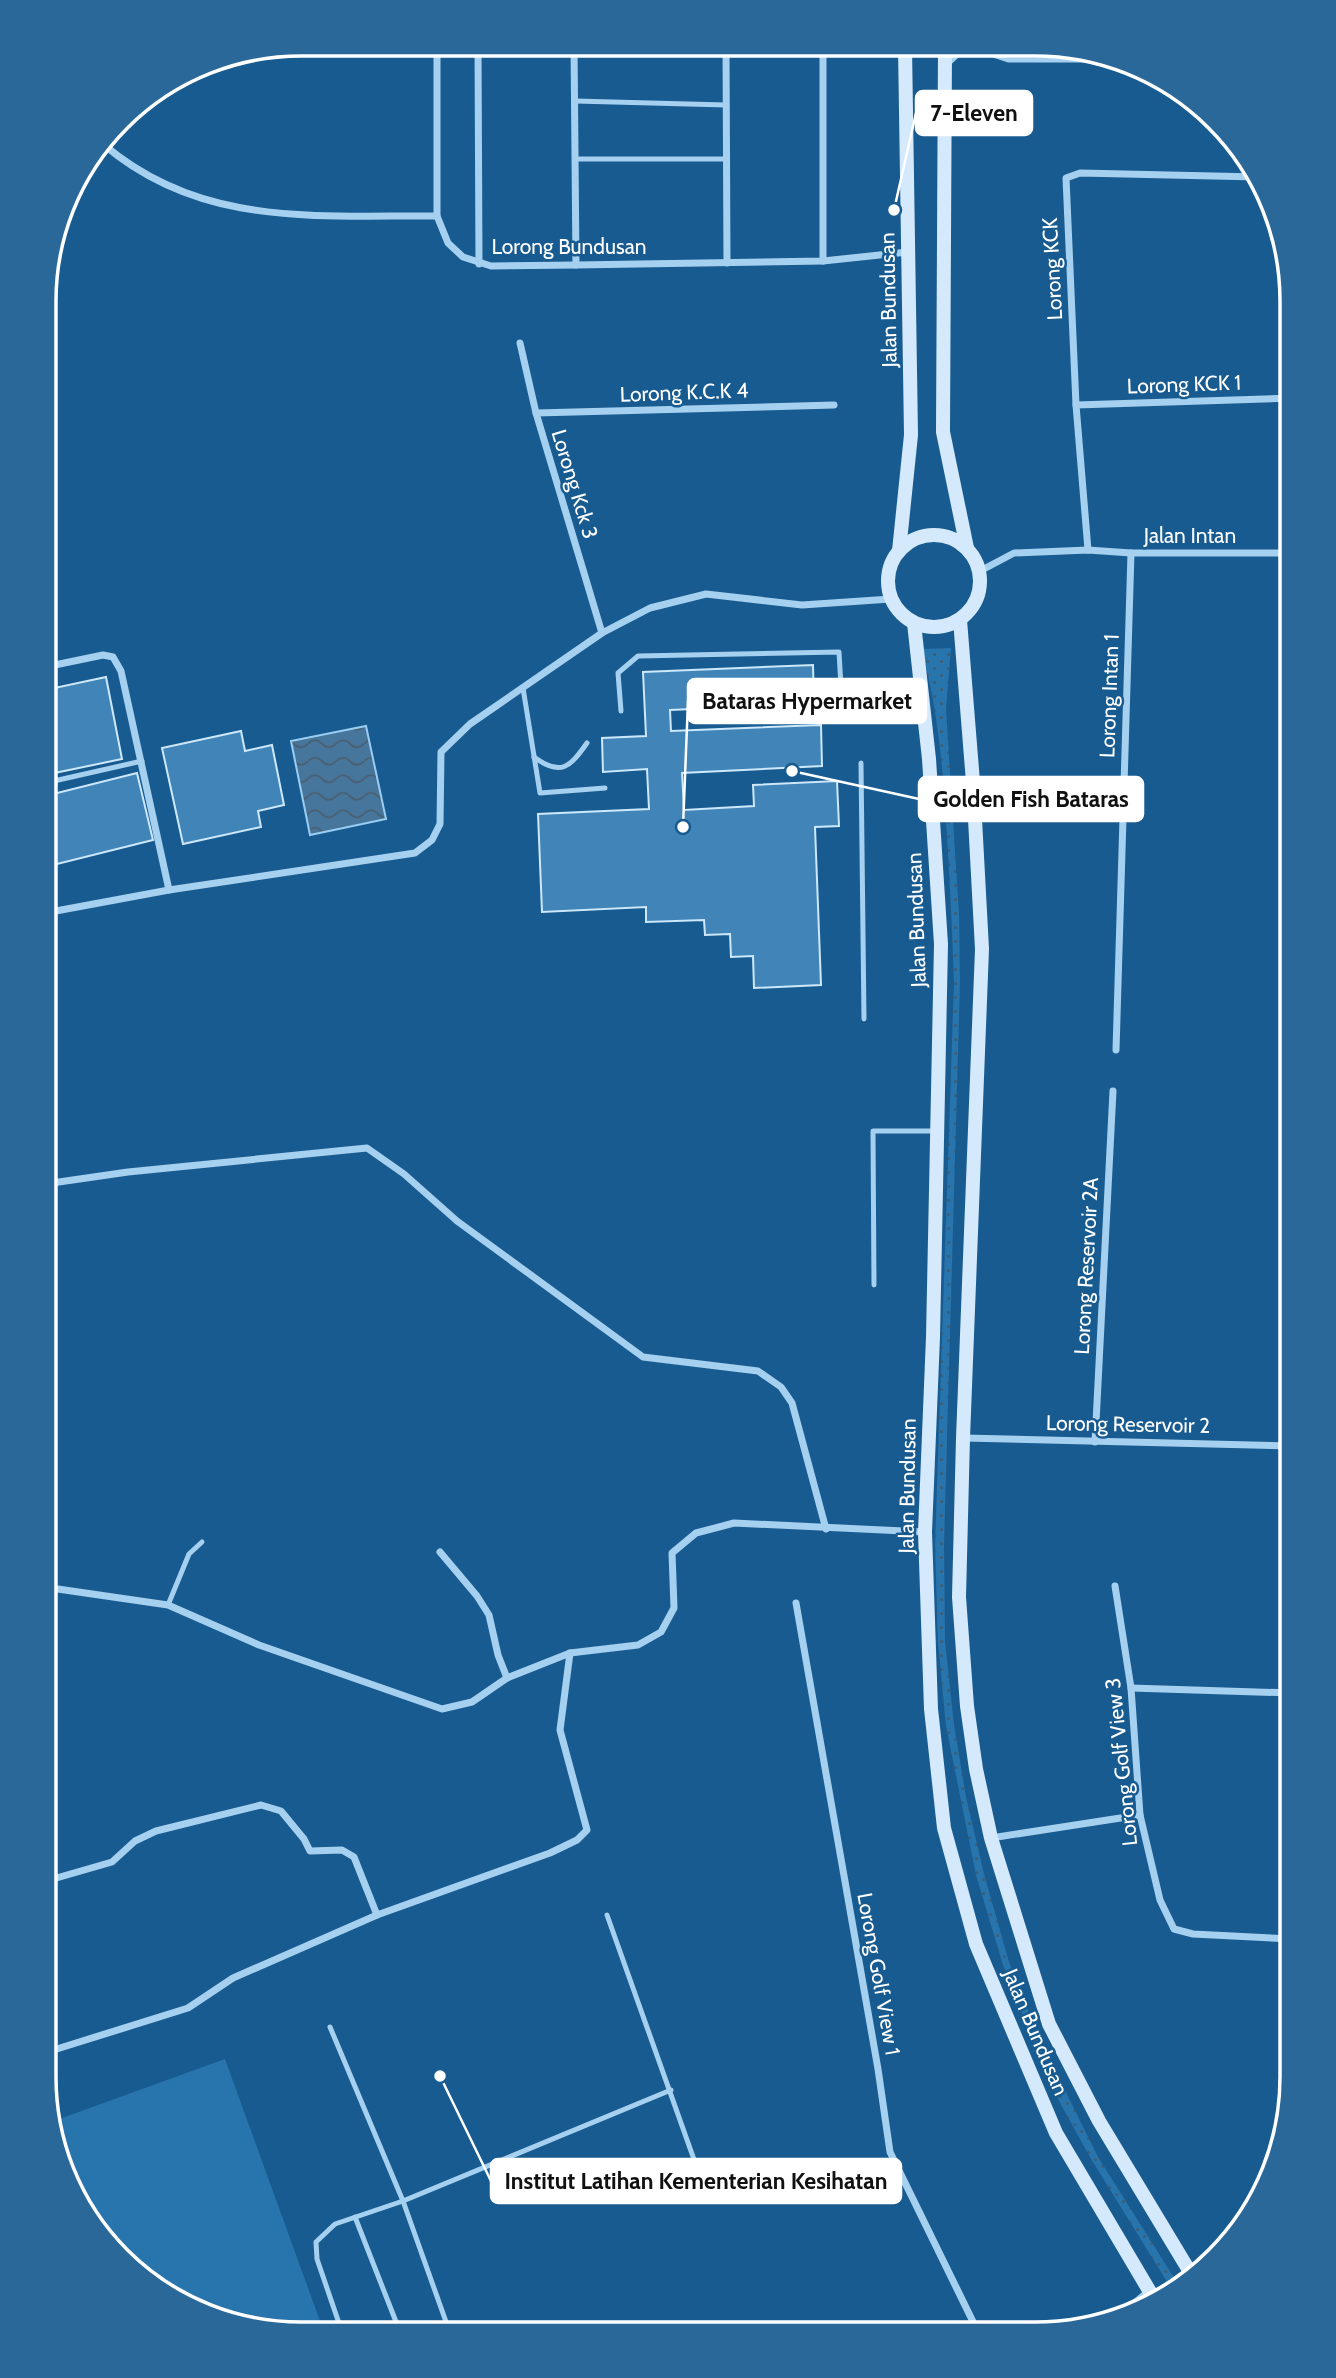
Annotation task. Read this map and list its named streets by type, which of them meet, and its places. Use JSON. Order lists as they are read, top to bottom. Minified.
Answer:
{"streets":{"main road":["Jalan Bundusan"],"street":["Lorong Bundusan","Lorong KCK","Lorong KCK 1","Lorong K.C.K 4","Lorong Kck 3","Jalan Intan","Lorong Intan 1","Lorong Reservoir 2A","Lorong Reservoir 2","Lorong Golf View 3","Lorong Golf View 1"]},"crossings":[["Lorong Bundusan","Jalan Bundusan"],["Lorong KCK","Lorong KCK 1"],["Lorong KCK","Jalan Intan"],["Jalan Bundusan","Jalan Intan"],["Jalan Bundusan","Lorong Reservoir 2"],["Lorong K.C.K 4","Lorong Kck 3"],["Jalan Intan","Lorong Intan 1"],["Lorong Reservoir 2A","Lorong Reservoir 2"]],"places":["7-Eleven","Golden Fish Bataras","Bataras Hypermarket","Institut Latihan Kementerian Kesihatan"]}
